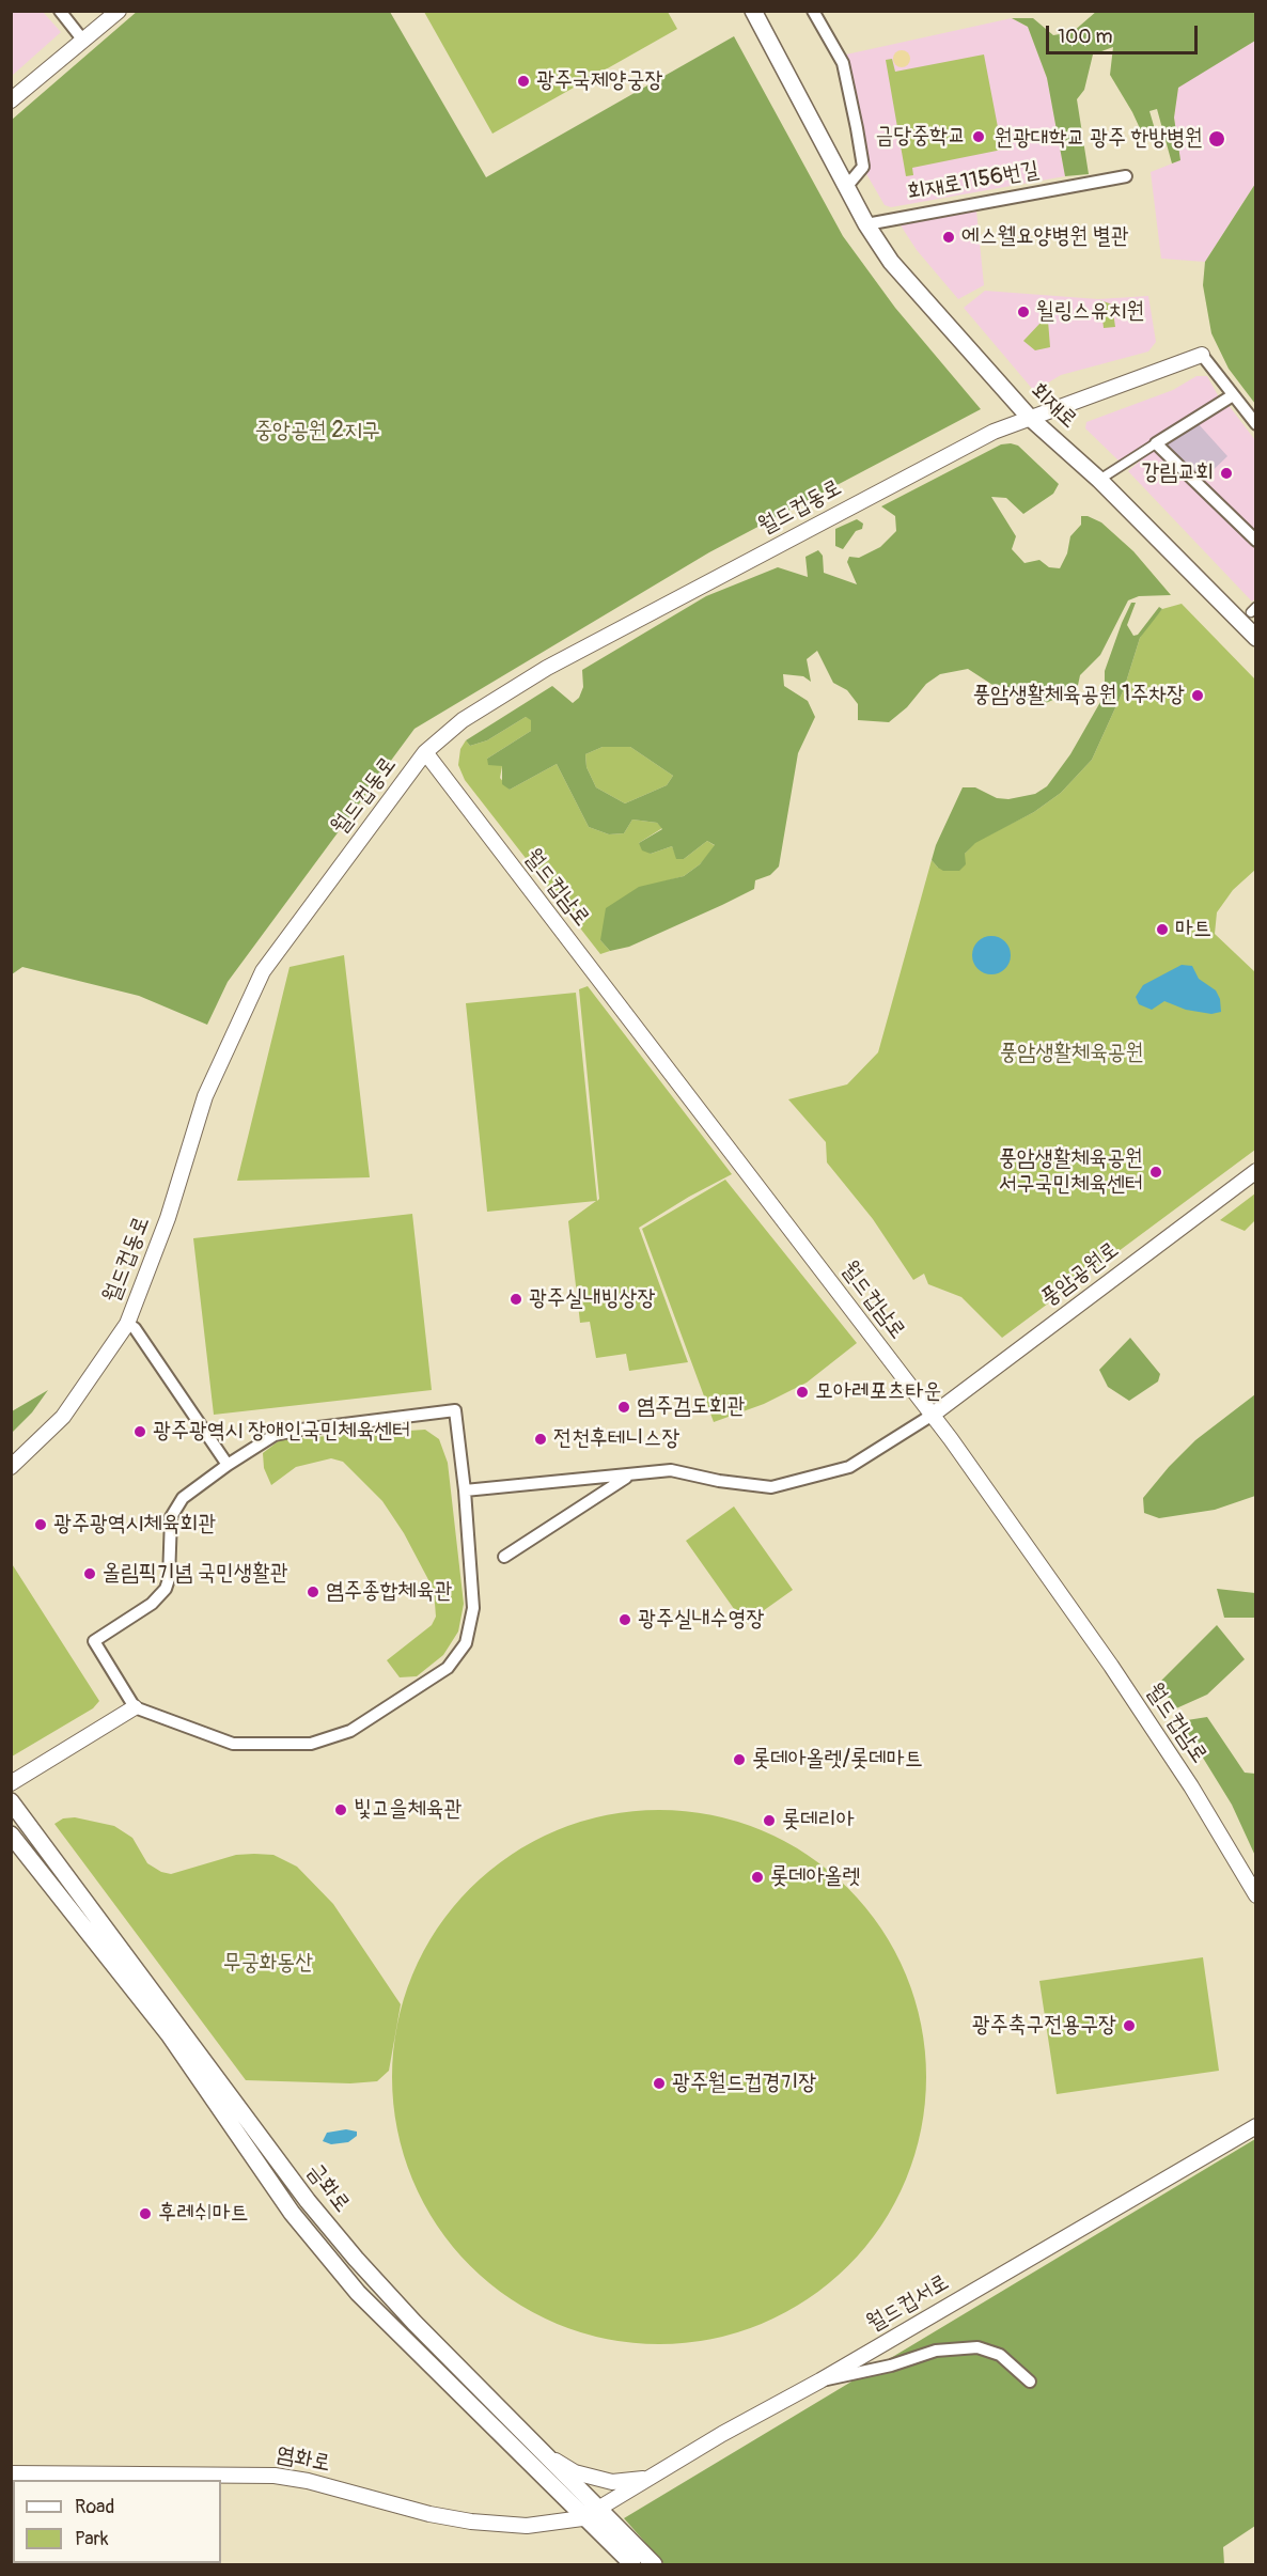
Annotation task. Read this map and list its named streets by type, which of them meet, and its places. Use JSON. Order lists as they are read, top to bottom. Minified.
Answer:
{"streets":{"main road":["회재로","금화로"],"street":["회재로1156번길","월드컵동로","월드컵남로","풍암공원로","월드컵서로","염화로"]},"crossings":[["회재로1156번길","회재로"],["회재로","월드컵동로"],["월드컵동로","월드컵남로"],["월드컵남로","풍암공원로"],["금화로","월드컵서로"],["금화로","염화로"],["월드컵서로","염화로"]],"parks":["중앙공원 2지구","풍암생활체육공원","무궁화동산"],"places":["광주국제양궁장","금당중학교","원광대학교 광주 한방병원","에스웰요양병원 별관","윌링스유치원","강림교회","풍암생활체육공원 1주차장","마트","풍암생활체육공원 서구국민체육센터","광주실내빙상장","모아레포츠타운","염주검도회관","광주광역시 장애인국민체육센터","전천후테니스장","광주광역시체육회관","올림픽기념 국민생활관","염주종합체육관","광주실내수영장","롯데아올렛/롯데마트","빛고을체육관","롯데리아","롯데아올렛","광주축구전용구장","광주월드컵경기장","후레쉬마트"],"legend":["Road","Park"],"scale_bar":"100 m"}
